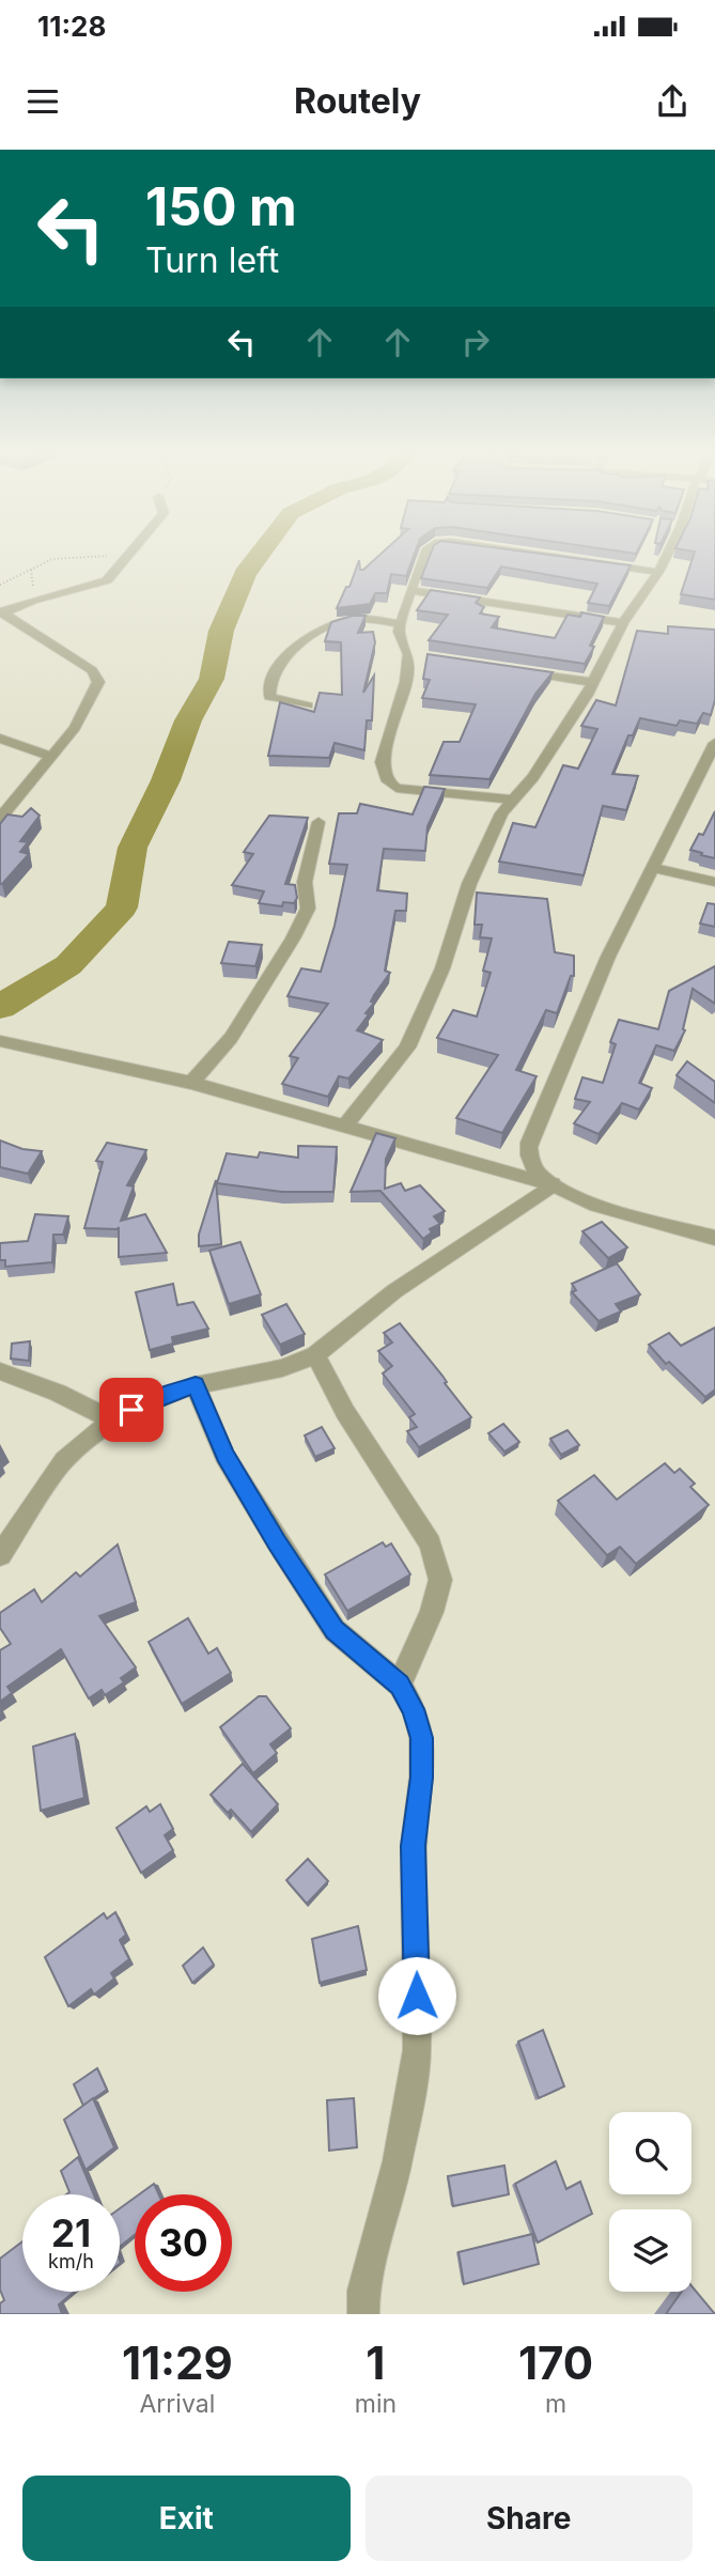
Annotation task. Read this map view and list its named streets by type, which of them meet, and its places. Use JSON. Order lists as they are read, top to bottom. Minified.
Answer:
{"page":{"status":"11:28","header":"Routely","turn":["150 m","Turn left"],"speed":"21 km/h","limit":"30","eta":["11:29","Arrival","1","min","170","m"],"buttons":["Exit","Share"]}}
